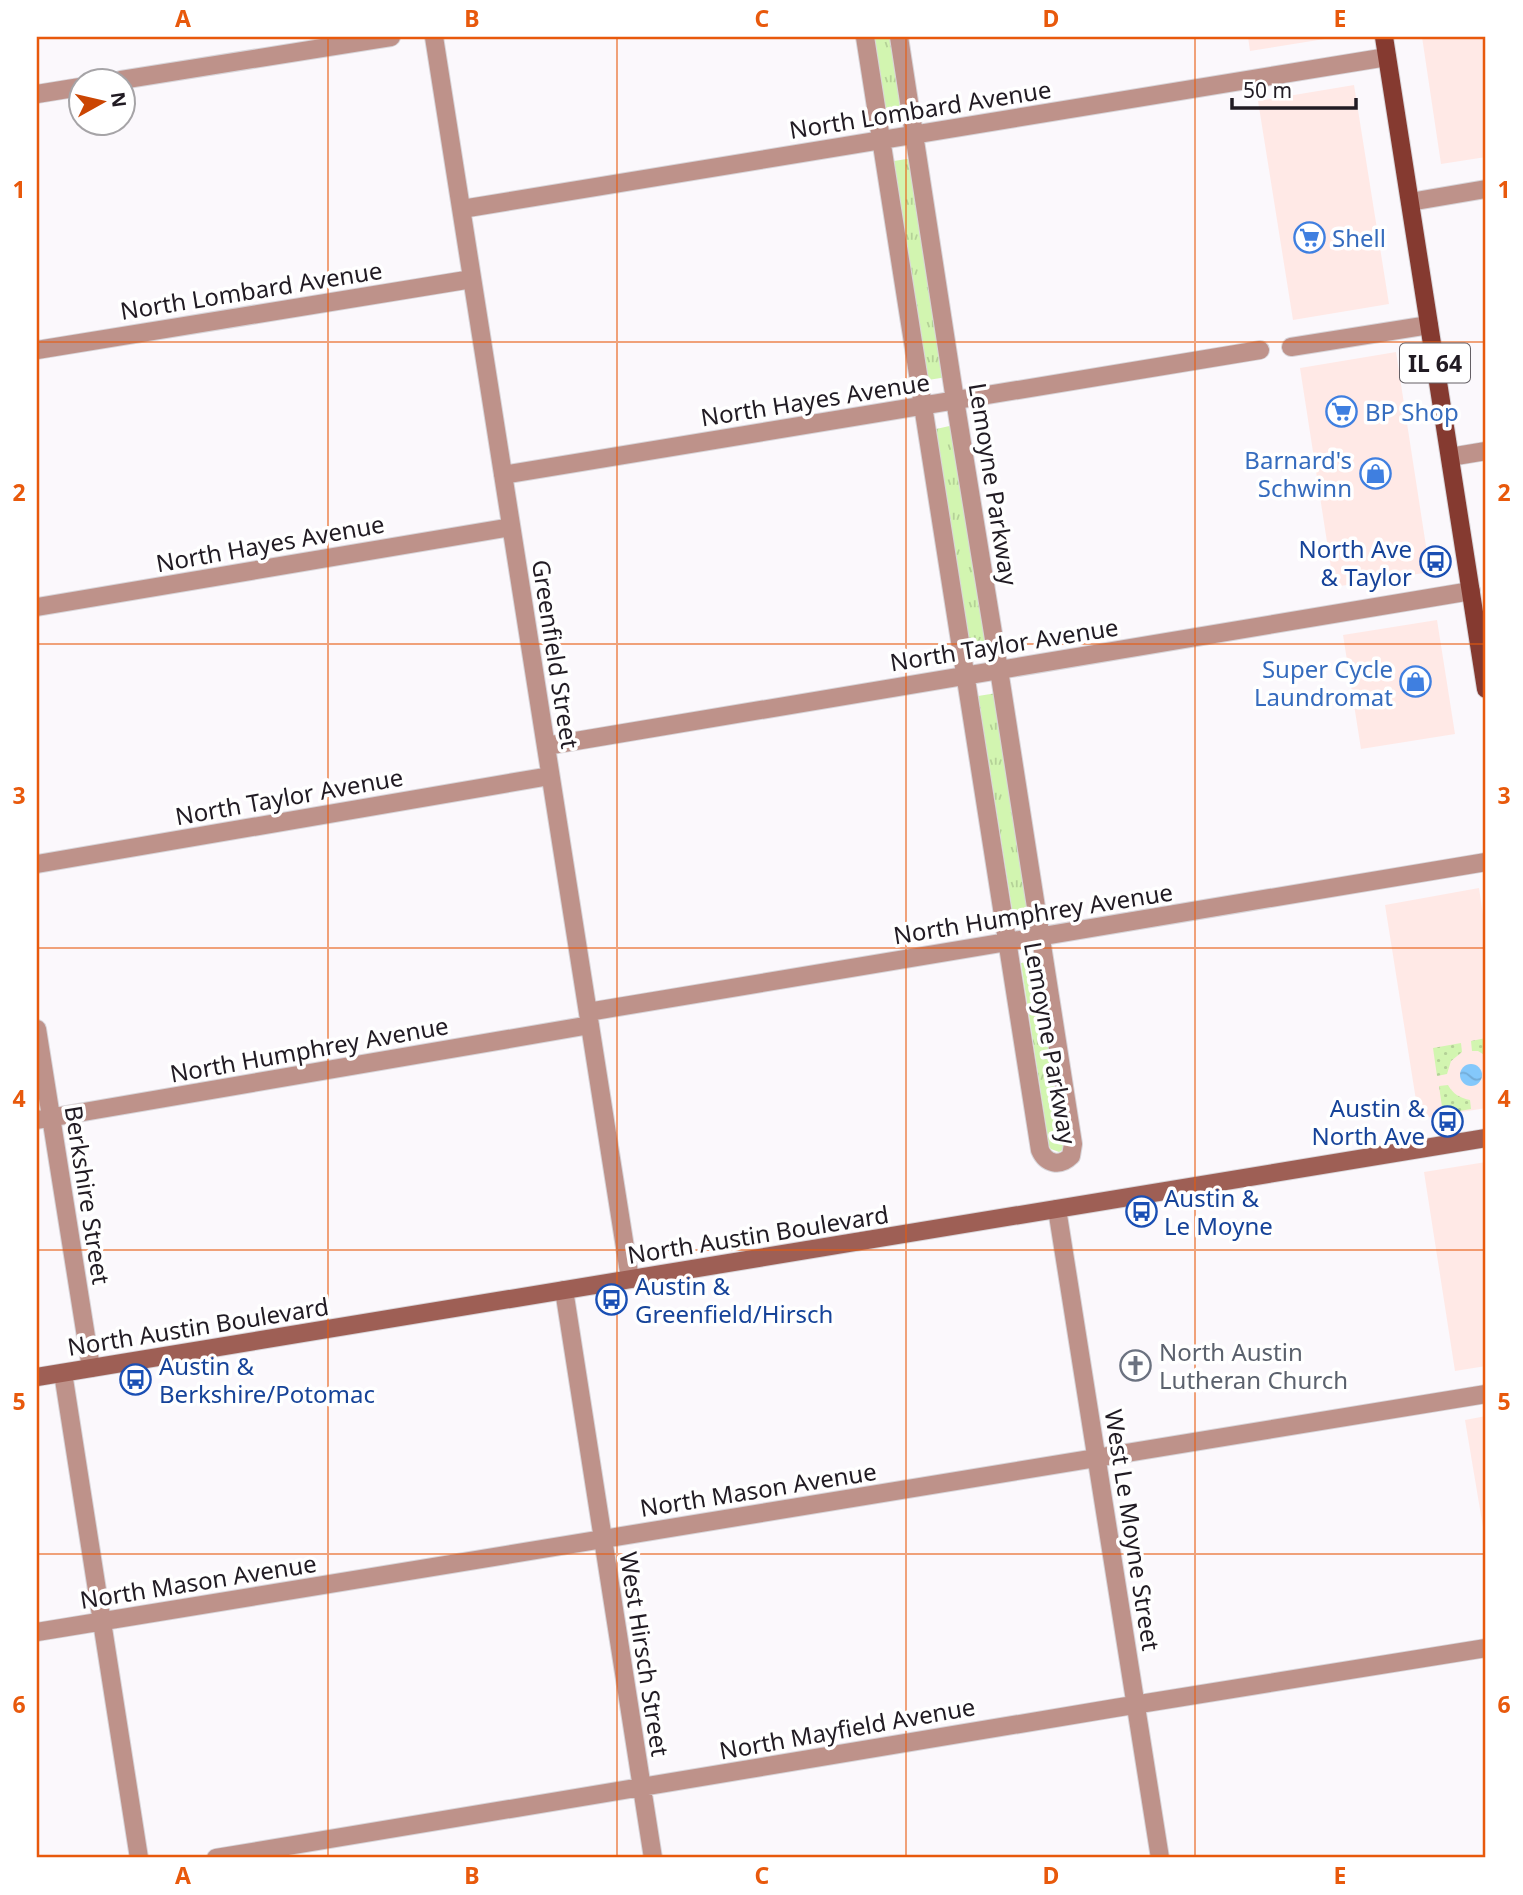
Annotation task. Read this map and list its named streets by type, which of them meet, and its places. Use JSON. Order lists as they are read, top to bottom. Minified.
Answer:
{"streets":{"main road":["IL 64"],"street":["North Lombard Avenue","North Hayes Avenue","Lemoyne Parkway","North Taylor Avenue","Greenfield Street","North Humphrey Avenue","Berkshire Street","North Austin Boulevard","North Mason Avenue","West Le Moyne Street","West Hirsch Street","North Mayfield Avenue"]},"crossings":[["North Lombard Avenue","IL 64"],["North Lombard Avenue","Lemoyne Parkway"],["North Lombard Avenue","Greenfield Street"],["IL 64","North Taylor Avenue"],["North Hayes Avenue","Lemoyne Parkway"],["North Hayes Avenue","Greenfield Street"],["Lemoyne Parkway","North Taylor Avenue"],["Lemoyne Parkway","North Humphrey Avenue"],["North Taylor Avenue","Greenfield Street"],["Greenfield Street","North Humphrey Avenue"],["Greenfield Street","North Austin Boulevard"],["North Humphrey Avenue","Berkshire Street"],["Berkshire Street","North Austin Boulevard"],["North Austin Boulevard","West Le Moyne Street"],["North Austin Boulevard","West Hirsch Street"],["North Mason Avenue","West Le Moyne Street"],["North Mason Avenue","West Hirsch Street"],["West Le Moyne Street","North Mayfield Avenue"],["West Hirsch Street","North Mayfield Avenue"]],"places":{"supermarket":["Shell","BP Shop"],"shop":["Barnard's Schwinn","Super Cycle Laundromat"],"bus stop":["North Ave & Taylor","Austin & North Ave","Austin & Le Moyne","Austin & Greenfield/Hirsch","Austin & Berkshire/Potomac"],"church":["North Austin Lutheran Church"]},"scale_bar":"50 m","north":"right","grid":{"columns":["A","B","C","D","E"],"rows":["1","2","3","4","5","6"]}}
